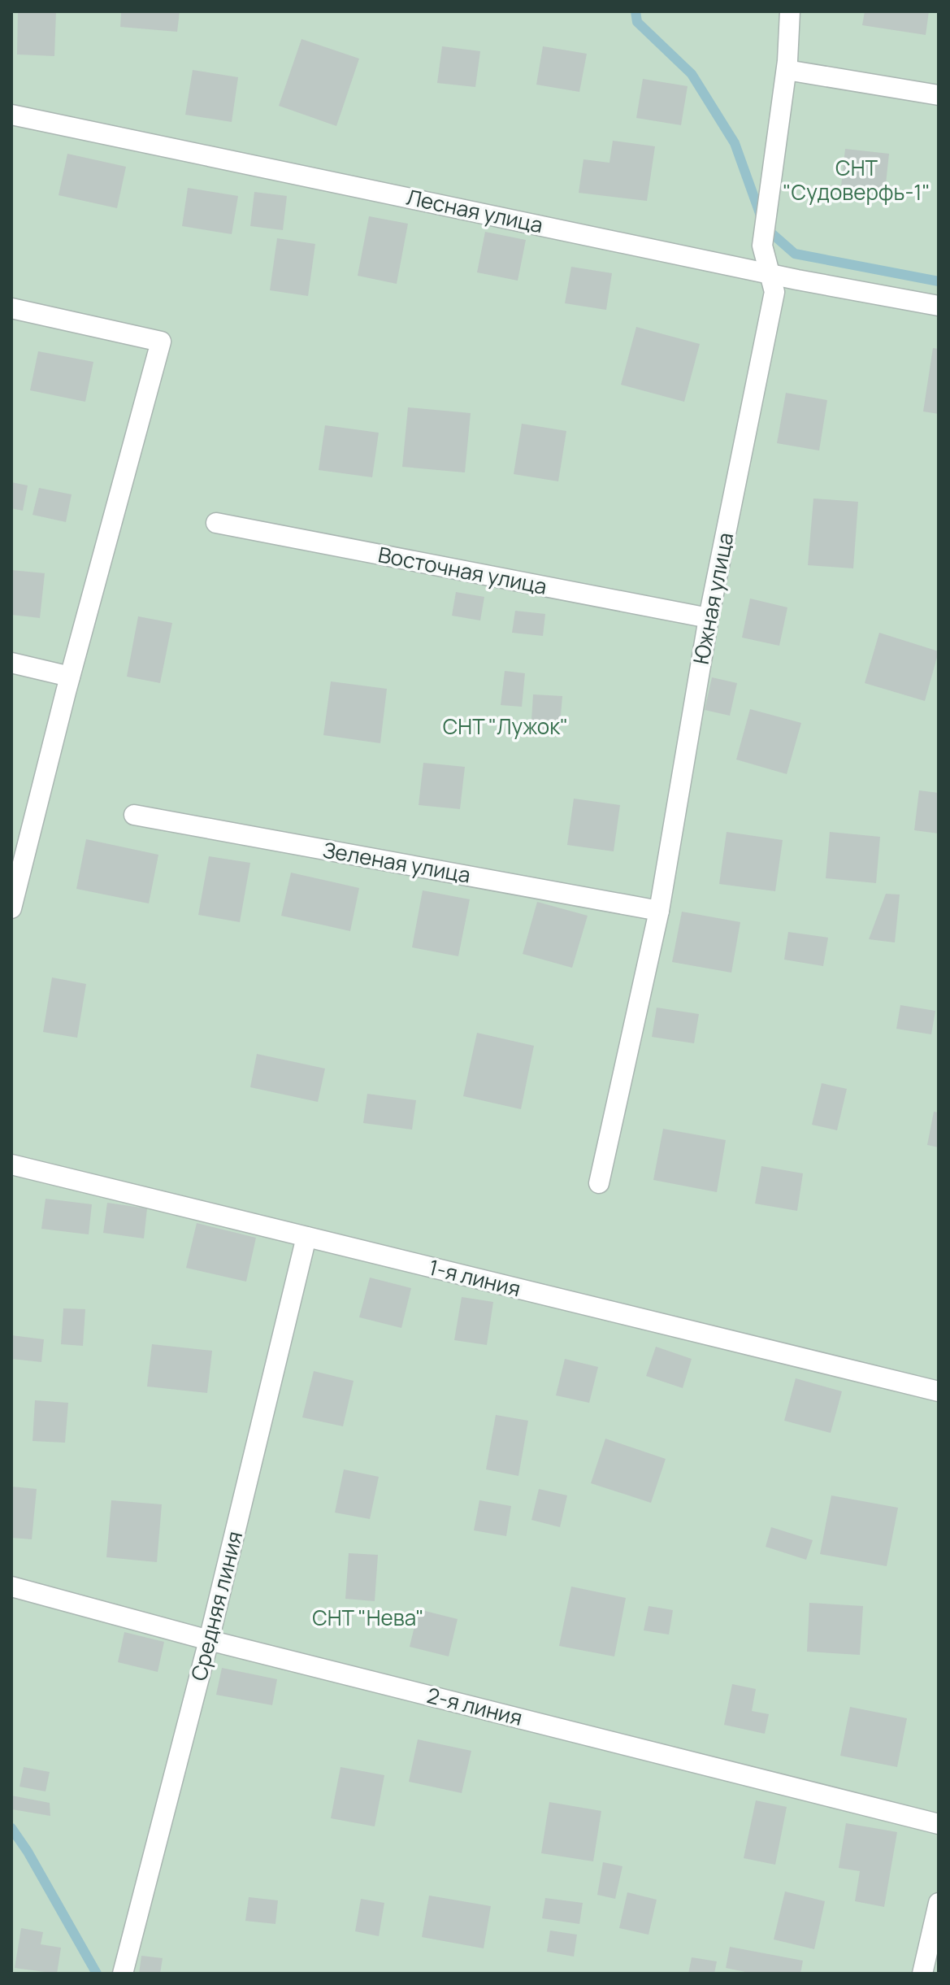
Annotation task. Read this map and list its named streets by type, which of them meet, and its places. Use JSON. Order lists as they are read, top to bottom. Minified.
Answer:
{"streets":{"street":["Лесная улица","Восточная улица","Южная улица","Зеленая улица","1-я линия","Средняя линия","2-я линия"]},"crossings":[["Лесная улица","Южная улица"],["Восточная улица","Южная улица"],["Южная улица","Зеленая улица"],["1-я линия","Средняя линия"],["Средняя линия","2-я линия"]],"parks":["СНТ \"Судоверфь-1\"","СНТ \"Лужок\"","СНТ \"Нева\""]}
